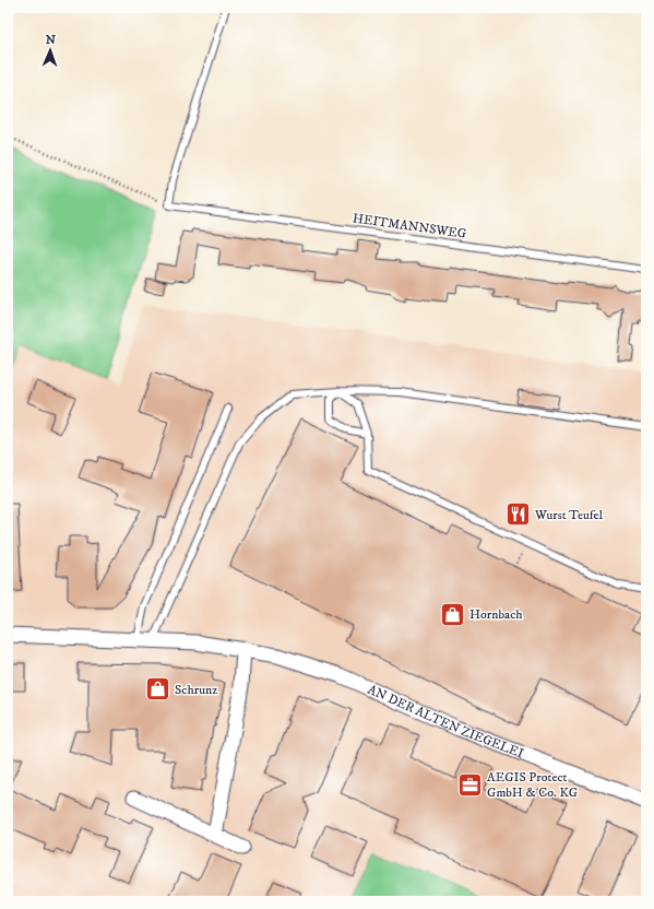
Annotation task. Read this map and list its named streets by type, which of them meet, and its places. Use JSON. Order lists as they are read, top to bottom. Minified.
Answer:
{"streets":{"street":["AN DER ALTEN ZIEGELEI"],"lane":["HEITMANNSWEG"]},"places":{"restaurant":["Wurst Teufel"],"shop":["Hornbach","Schrunz"],"office":["AEGIS Protect GmbH & Co. KG"]},"north":"top"}
